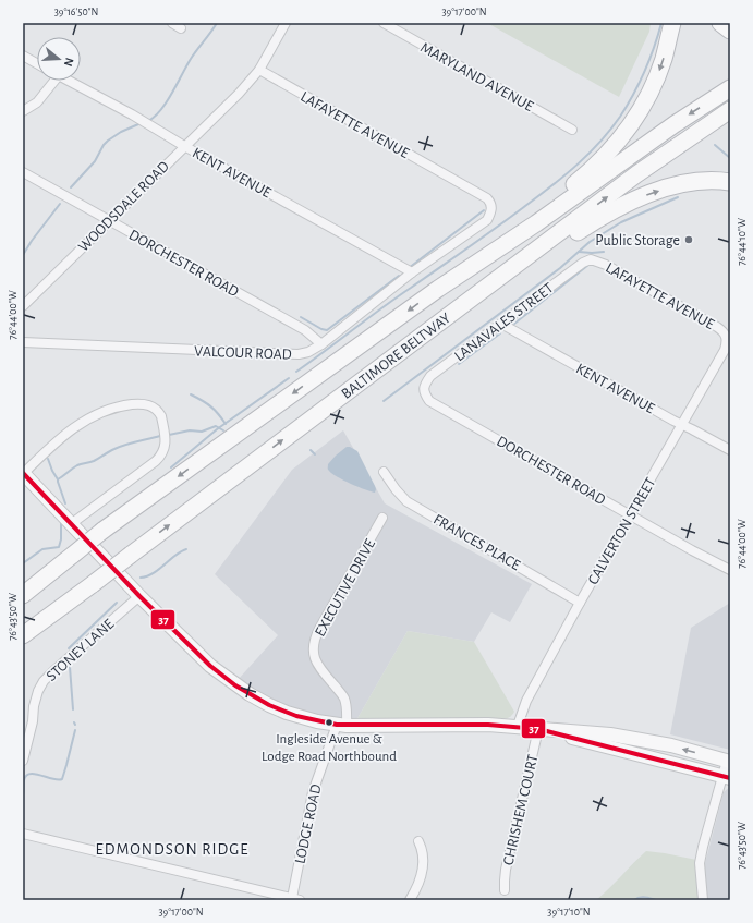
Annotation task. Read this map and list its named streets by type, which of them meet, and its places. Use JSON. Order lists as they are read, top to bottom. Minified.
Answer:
{"streets":{"highway":["BALTIMORE BELTWAY"],"street":["MARYLAND AVENUE","LAFAYETTE AVENUE","KENT AVENUE","WOODSDALE ROAD","DORCHESTER ROAD","LANAVALES STREET","VALCOUR ROAD","CALVERTON STREET","FRANCES PLACE","EXECUTIVE DRIVE","STONEY LANE","CHRISHEM COURT","LODGE ROAD"]},"crossings":[["LAFAYETTE AVENUE","WOODSDALE ROAD"],["LAFAYETTE AVENUE","LANAVALES STREET"],["LAFAYETTE AVENUE","VALCOUR ROAD"],["LAFAYETTE AVENUE","CALVERTON STREET"],["KENT AVENUE","WOODSDALE ROAD"],["KENT AVENUE","LANAVALES STREET"],["KENT AVENUE","VALCOUR ROAD"],["KENT AVENUE","CALVERTON STREET"],["WOODSDALE ROAD","DORCHESTER ROAD"],["DORCHESTER ROAD","LANAVALES STREET"],["DORCHESTER ROAD","VALCOUR ROAD"],["DORCHESTER ROAD","CALVERTON STREET"],["CALVERTON STREET","FRANCES PLACE"],["EXECUTIVE DRIVE","LODGE ROAD"]],"districts":["EDMONDSON RIDGE"],"places":["Public Storage","Ingleside Avenue & Lodge Road Northbound"],"lines":["transit line 37"],"north":"right","coordinates":["39°16'50\"N","39°17'00\"N","76°44'10\"W","76°44'00\"W","76°43'50\"W","39°17'10\"N"]}
